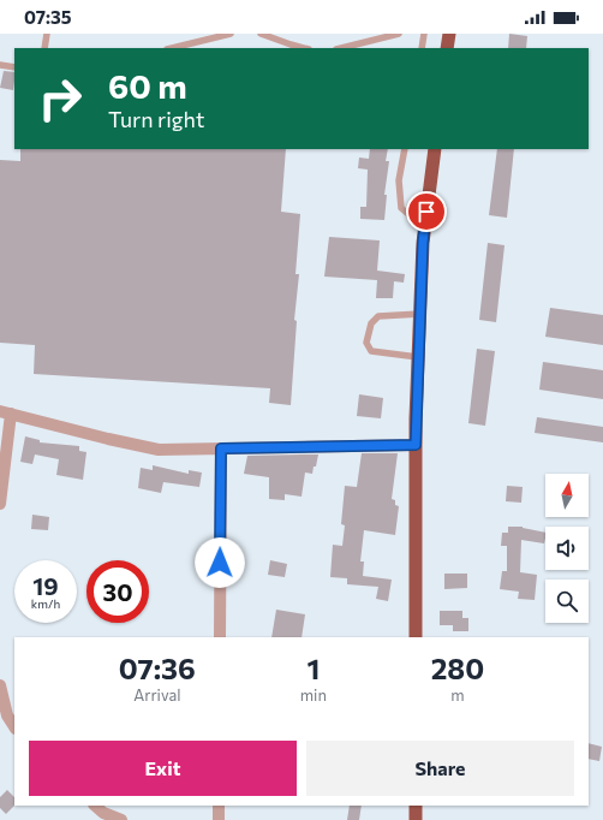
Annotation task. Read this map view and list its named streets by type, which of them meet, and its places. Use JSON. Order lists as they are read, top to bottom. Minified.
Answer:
{"north":"top","page":{"status":"07:35","turn":["60 m","Turn right"],"speed":"19 km/h","limit":"30","eta":["07:36","Arrival","1","min","280","m"],"buttons":["Exit","Share"]}}
